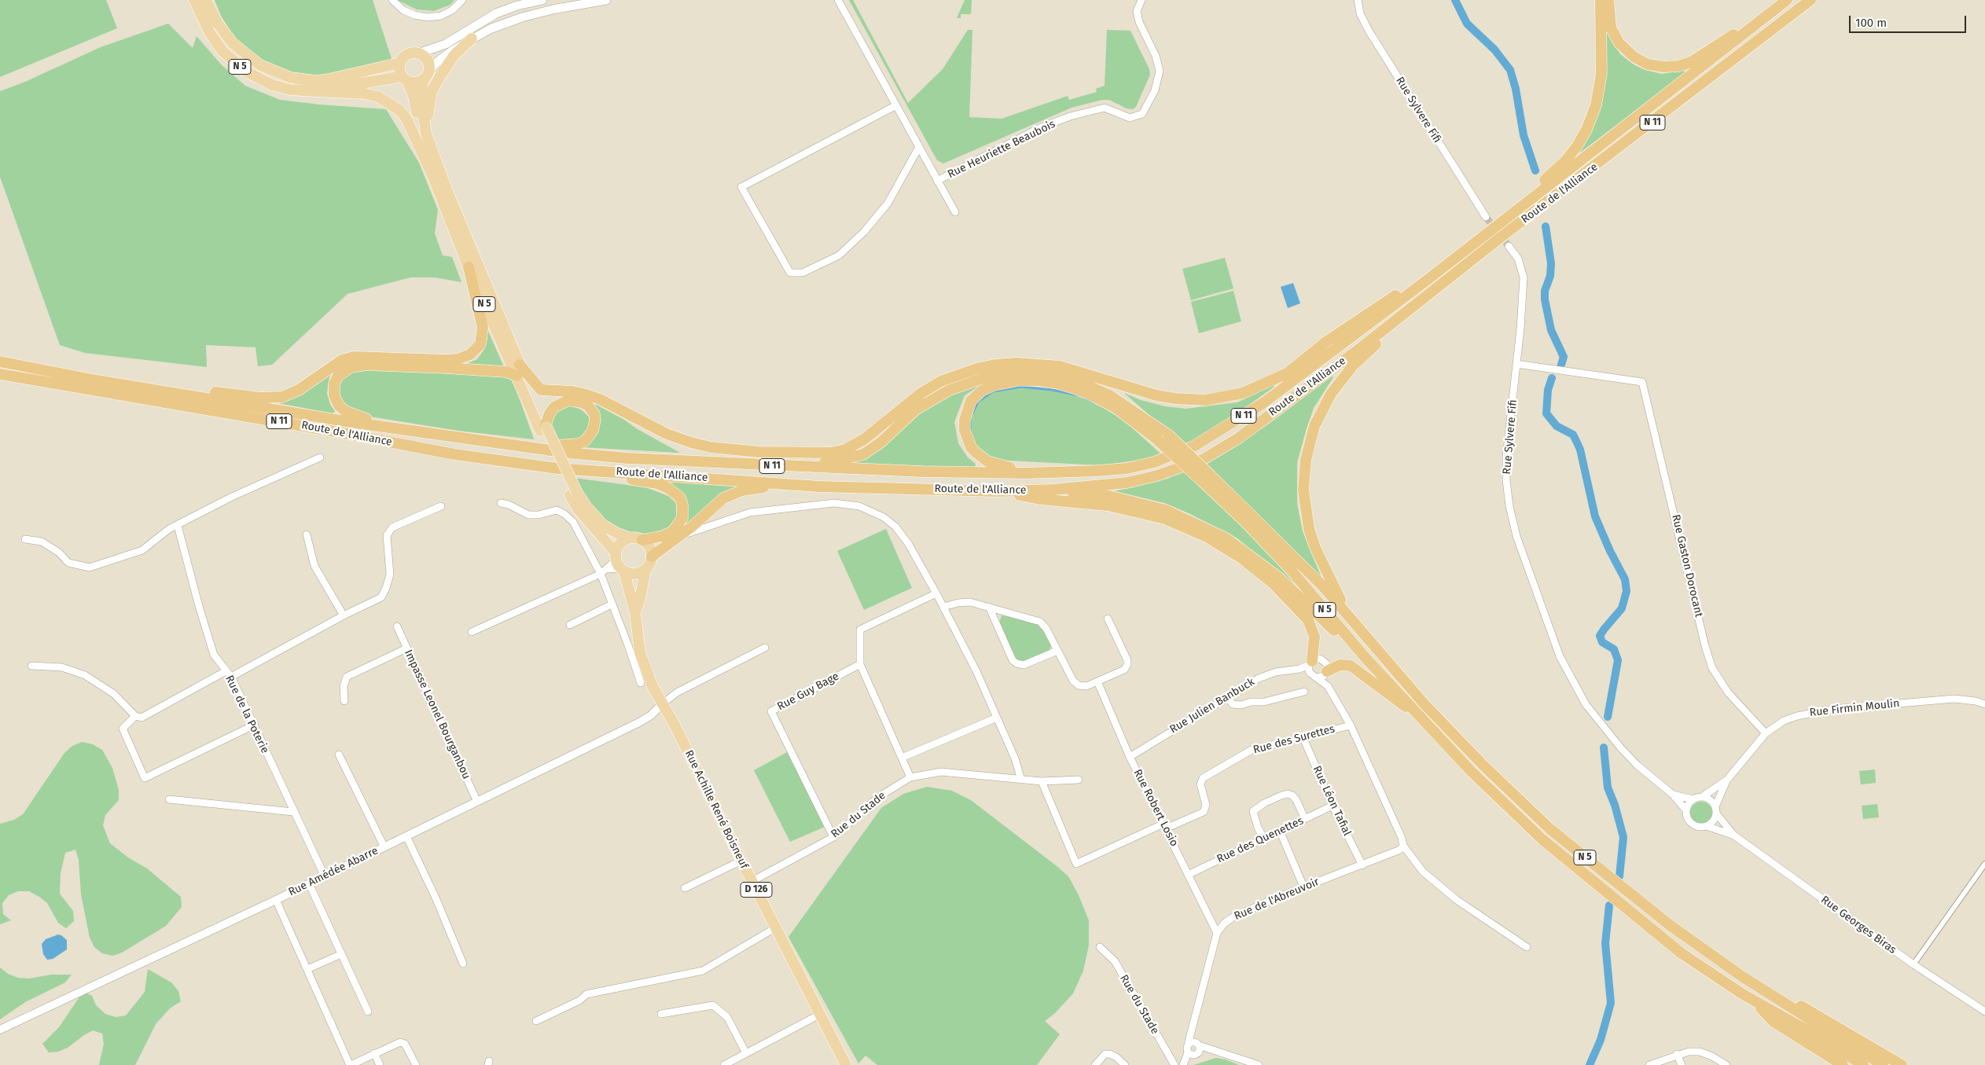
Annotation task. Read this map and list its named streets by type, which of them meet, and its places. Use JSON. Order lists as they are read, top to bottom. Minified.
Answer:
{"streets":{"highway":["N 5","N 11","Route de l'Alliance"],"main road":["Rue Achille René Boisneuf","D 126"],"street":["Rue Sylvere Fifi","Rue Heuriette Beaubois","Rue Gaston Dorocant","Rue Guy Bage","Rue Julien Banbuck","Rue Firmin Moulin","Rue de la Poterie","Impasse Leonel Bourganbou","Rue des Surettes","Rue Léon Tafial","Rue Robert Losio","Rue du Stade","Rue des Quenettes","Rue Amédée Abarre","Rue de l'Abreuvoir","Rue Georges Biras"]},"crossings":[["N 5","Route de l'Alliance"],["N 5","Rue Achille René Boisneuf"],["Rue Sylvere Fifi","Rue Gaston Dorocant"],["Rue Sylvere Fifi","Rue Firmin Moulin"],["Rue Sylvere Fifi","Rue Georges Biras"],["Rue Gaston Dorocant","Rue Firmin Moulin"],["Rue Guy Bage","Rue du Stade"],["Rue Julien Banbuck","Rue Robert Losio"],["Rue Firmin Moulin","Rue Georges Biras"],["Rue de la Poterie","Rue Amédée Abarre"],["Impasse Leonel Bourganbou","Rue Amédée Abarre"],["Rue des Surettes","Rue Léon Tafial"],["Rue des Surettes","Rue Robert Losio"],["Rue Léon Tafial","Rue des Quenettes"],["Rue Léon Tafial","Rue de l'Abreuvoir"],["Rue Robert Losio","Rue des Quenettes"],["Rue Robert Losio","Rue de l'Abreuvoir"],["Rue Achille René Boisneuf","Rue du Stade"],["Rue Achille René Boisneuf","Rue Amédée Abarre"]],"scale_bar":"100 m"}
